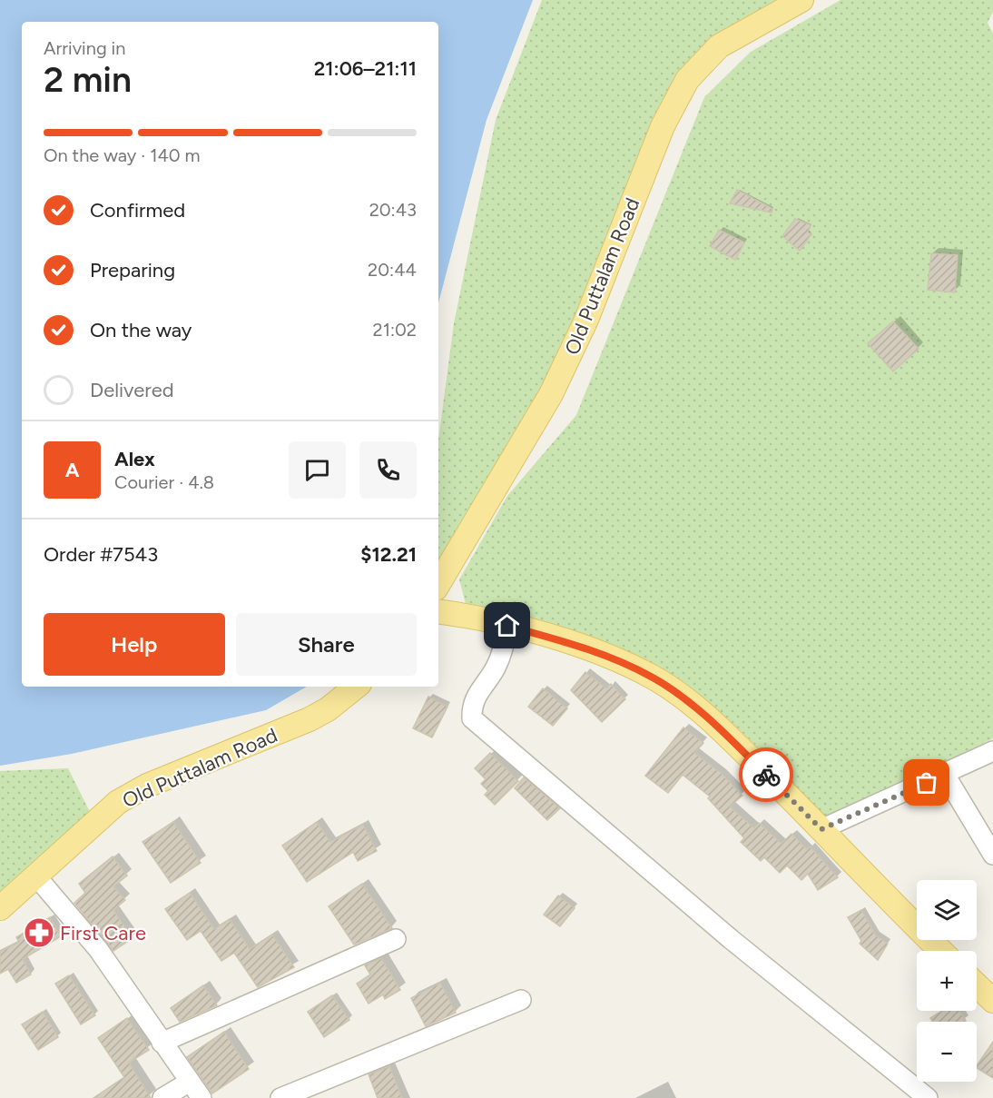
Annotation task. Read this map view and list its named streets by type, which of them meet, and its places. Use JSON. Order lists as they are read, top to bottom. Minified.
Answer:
{"streets":{"main road":["Old Puttalam Road"]},"places":{"pharmacy":["First Care"]},"page":{"heading":["2 min","Arriving in","21:06–21:11"],"panel":["Alex","Courier · 4.8","Order #7543","$12.21"],"bar":"On the way · 140 m","list":[["Confirmed","20:43"],["Preparing","20:44"],["On the way","21:02"],"Delivered"],"round":"A","buttons":["Help","Share"],"map_buttons":["+","−"]}}
